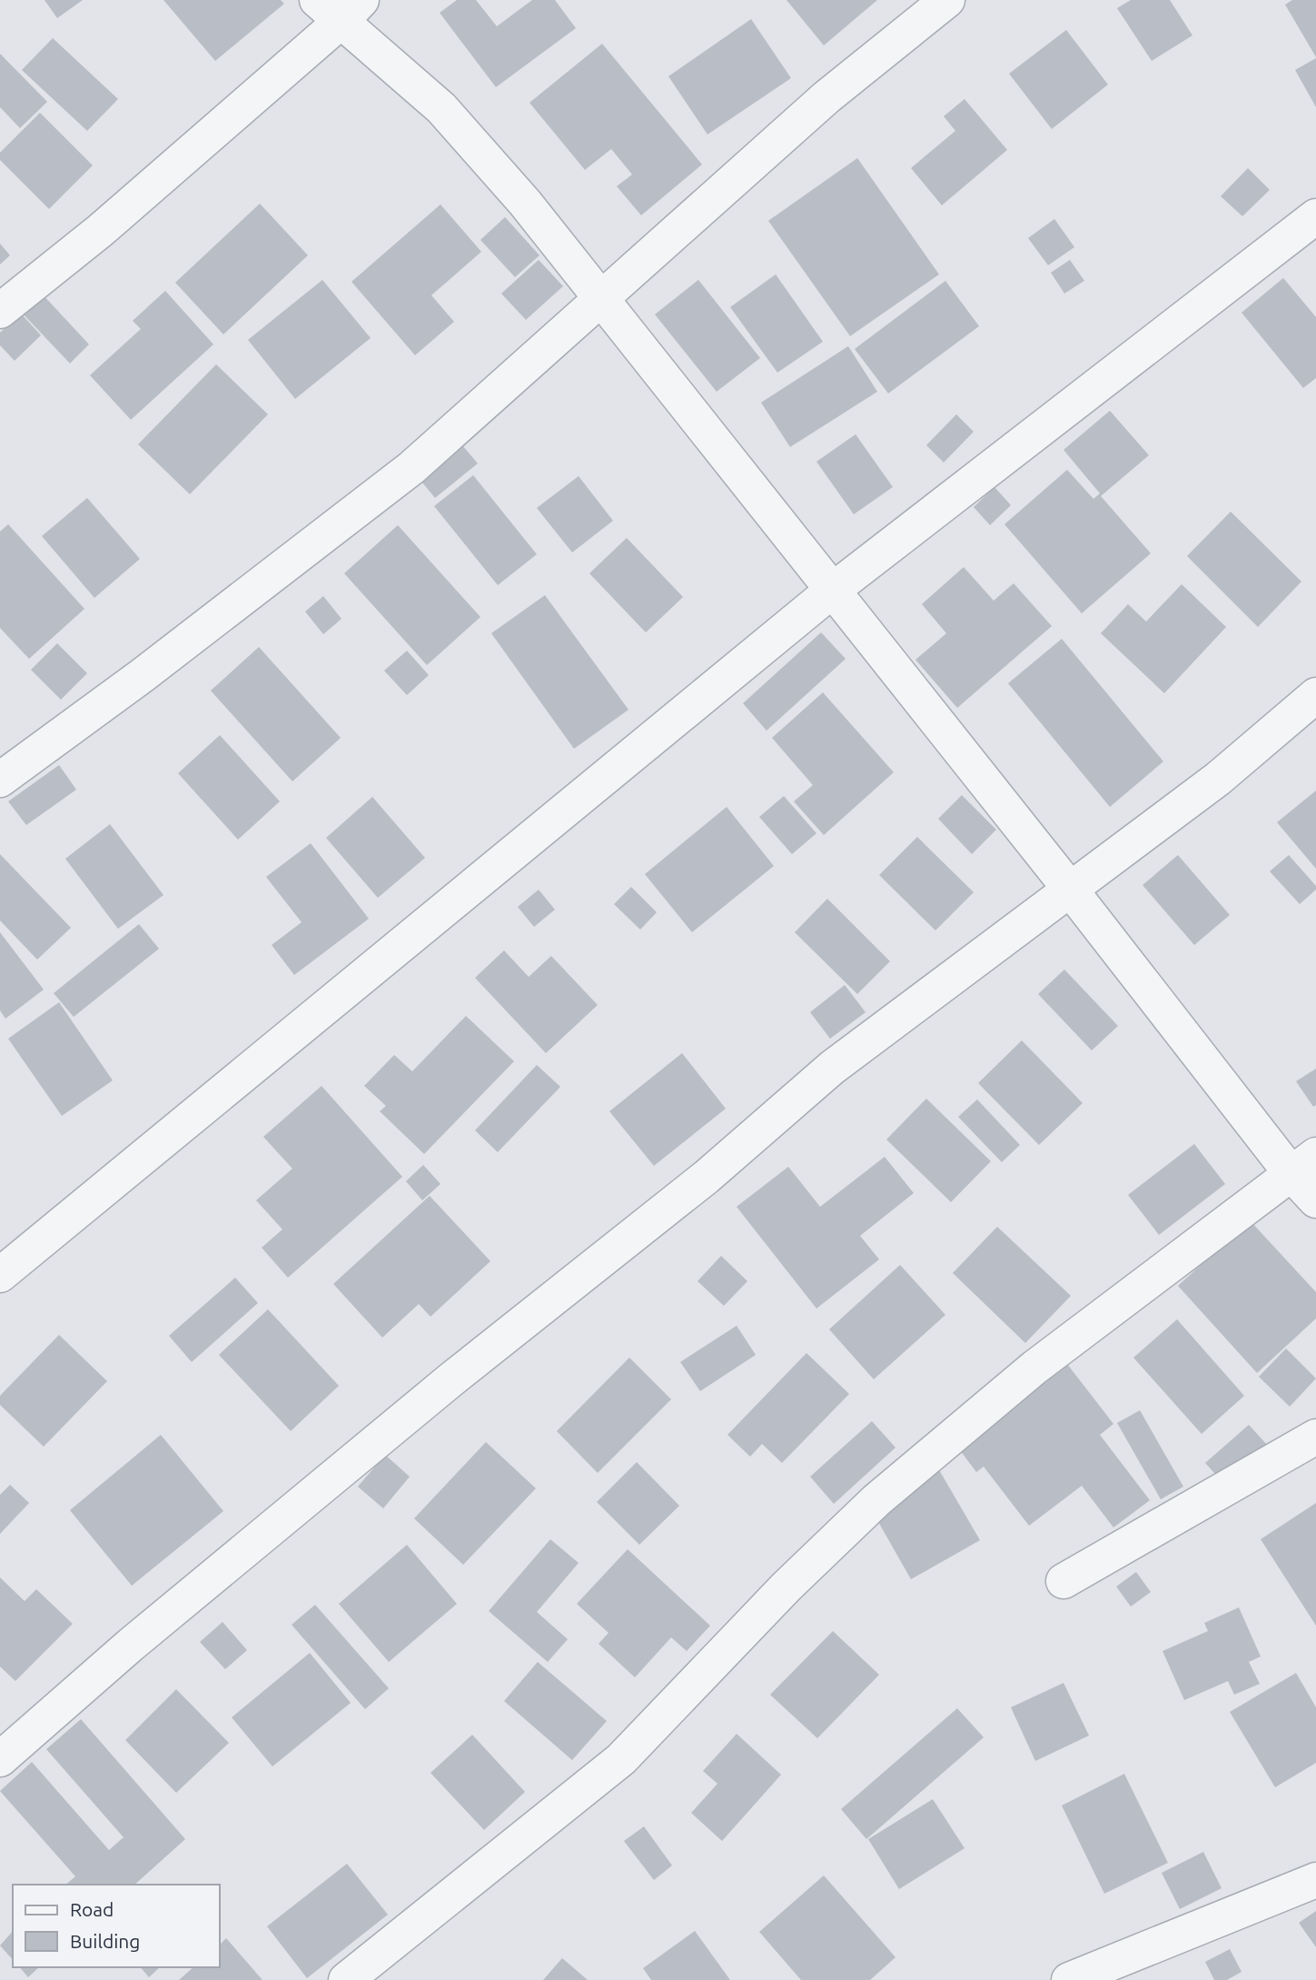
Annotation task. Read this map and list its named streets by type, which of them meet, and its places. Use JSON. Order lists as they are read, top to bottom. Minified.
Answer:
{"legend":["Road","Building"]}
